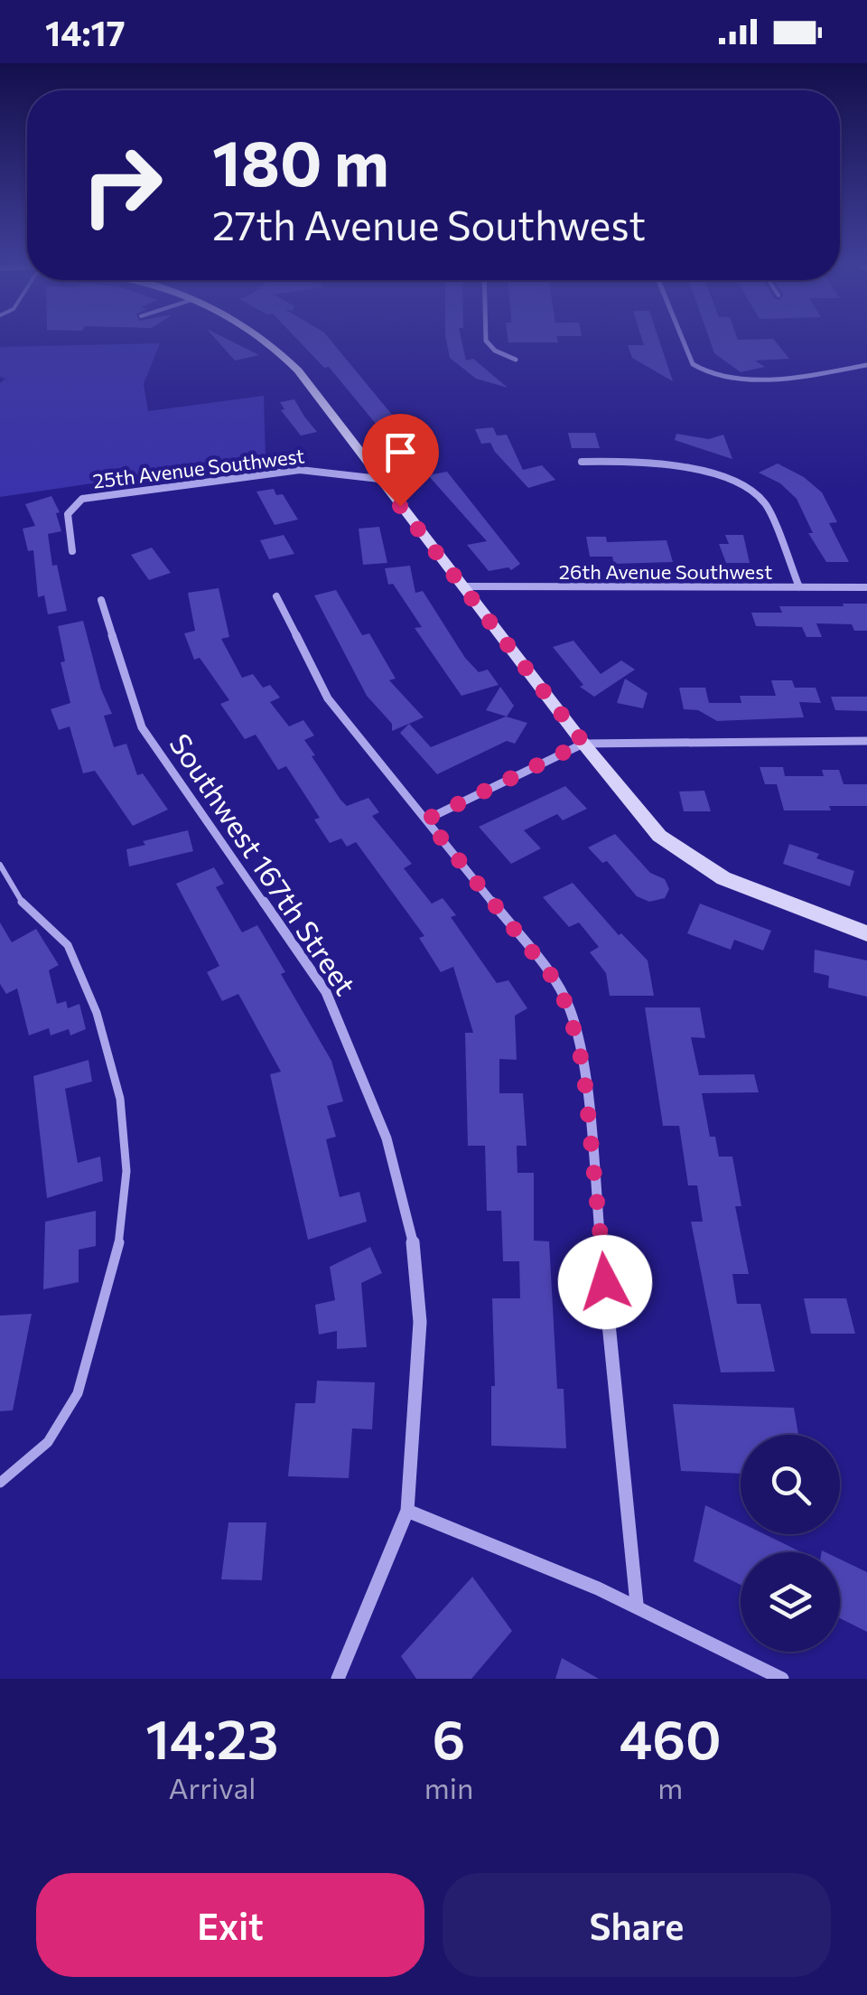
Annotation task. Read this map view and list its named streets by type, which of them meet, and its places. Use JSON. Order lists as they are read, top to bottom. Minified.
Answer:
{"streets":{"street":["25th Avenue Southwest","26th Avenue Southwest","Southwest 167th Street"]},"page":{"status":"14:17","turn":["180 m","27th Avenue Southwest"],"eta":["14:23","Arrival","6","min","460","m"],"buttons":["Exit","Share"]}}
